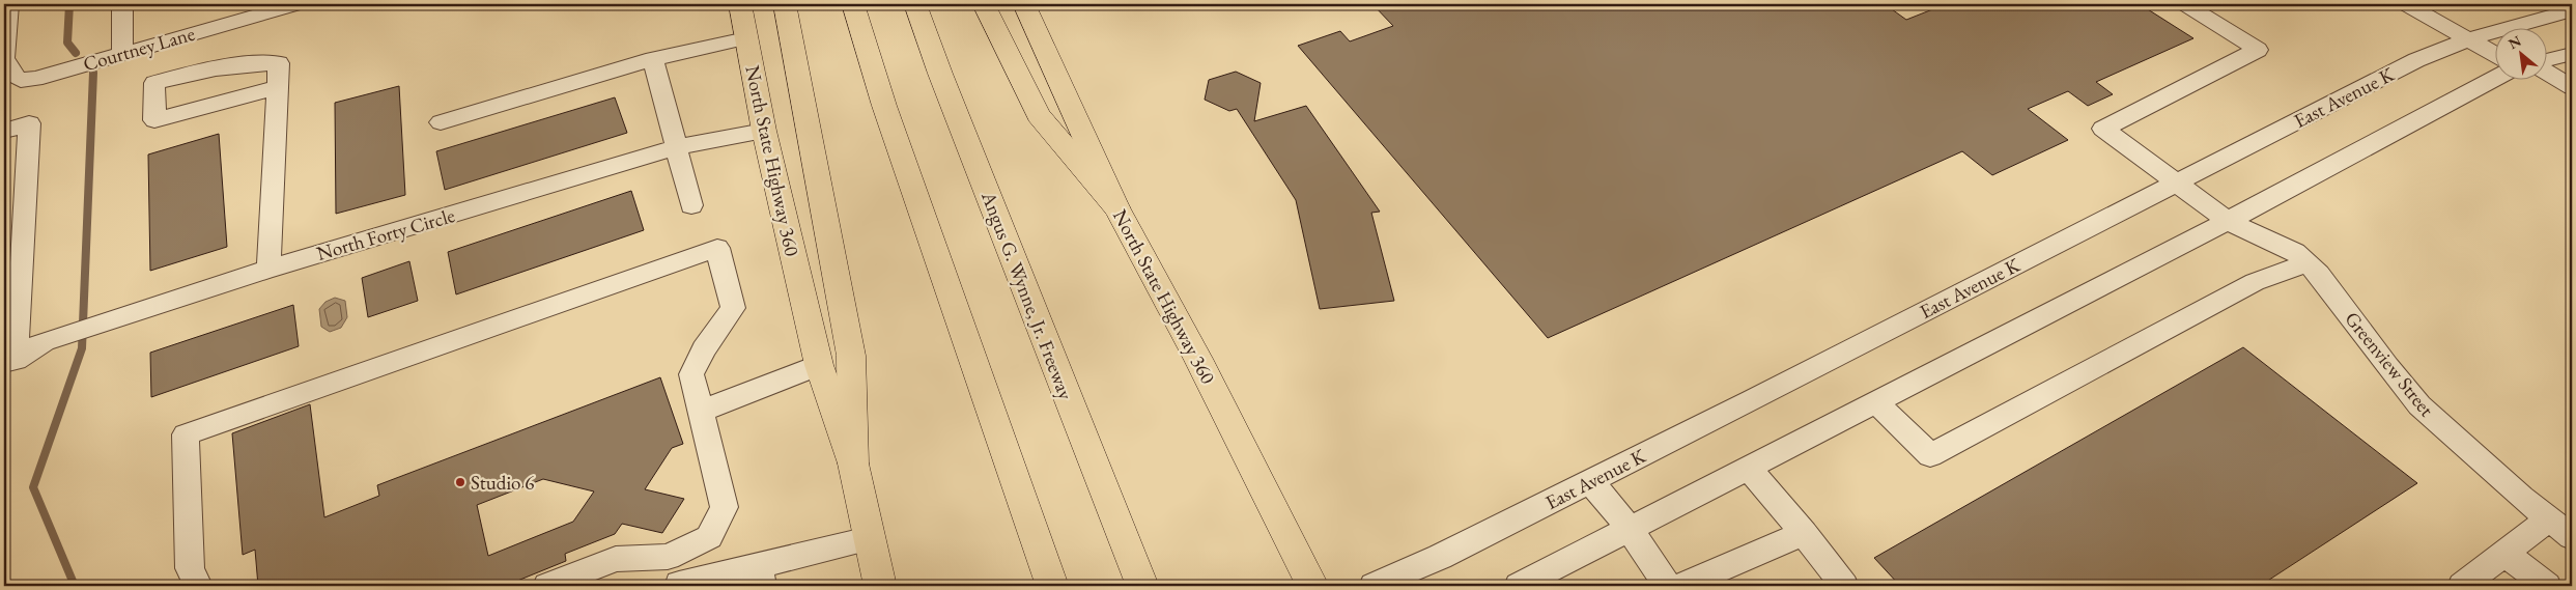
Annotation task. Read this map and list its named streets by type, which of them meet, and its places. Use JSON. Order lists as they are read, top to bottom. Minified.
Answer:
{"streets":{"main road":["North State Highway 360","Angus G. Wynne, Jr. Freeway"],"street":["Courtney Lane","East Avenue K","North Forty Circle","Greenview Street"]},"crossings":[["East Avenue K","Greenview Street"],["North State Highway 360","North Forty Circle"]],"places":["Studio 6"],"north":"top left"}
